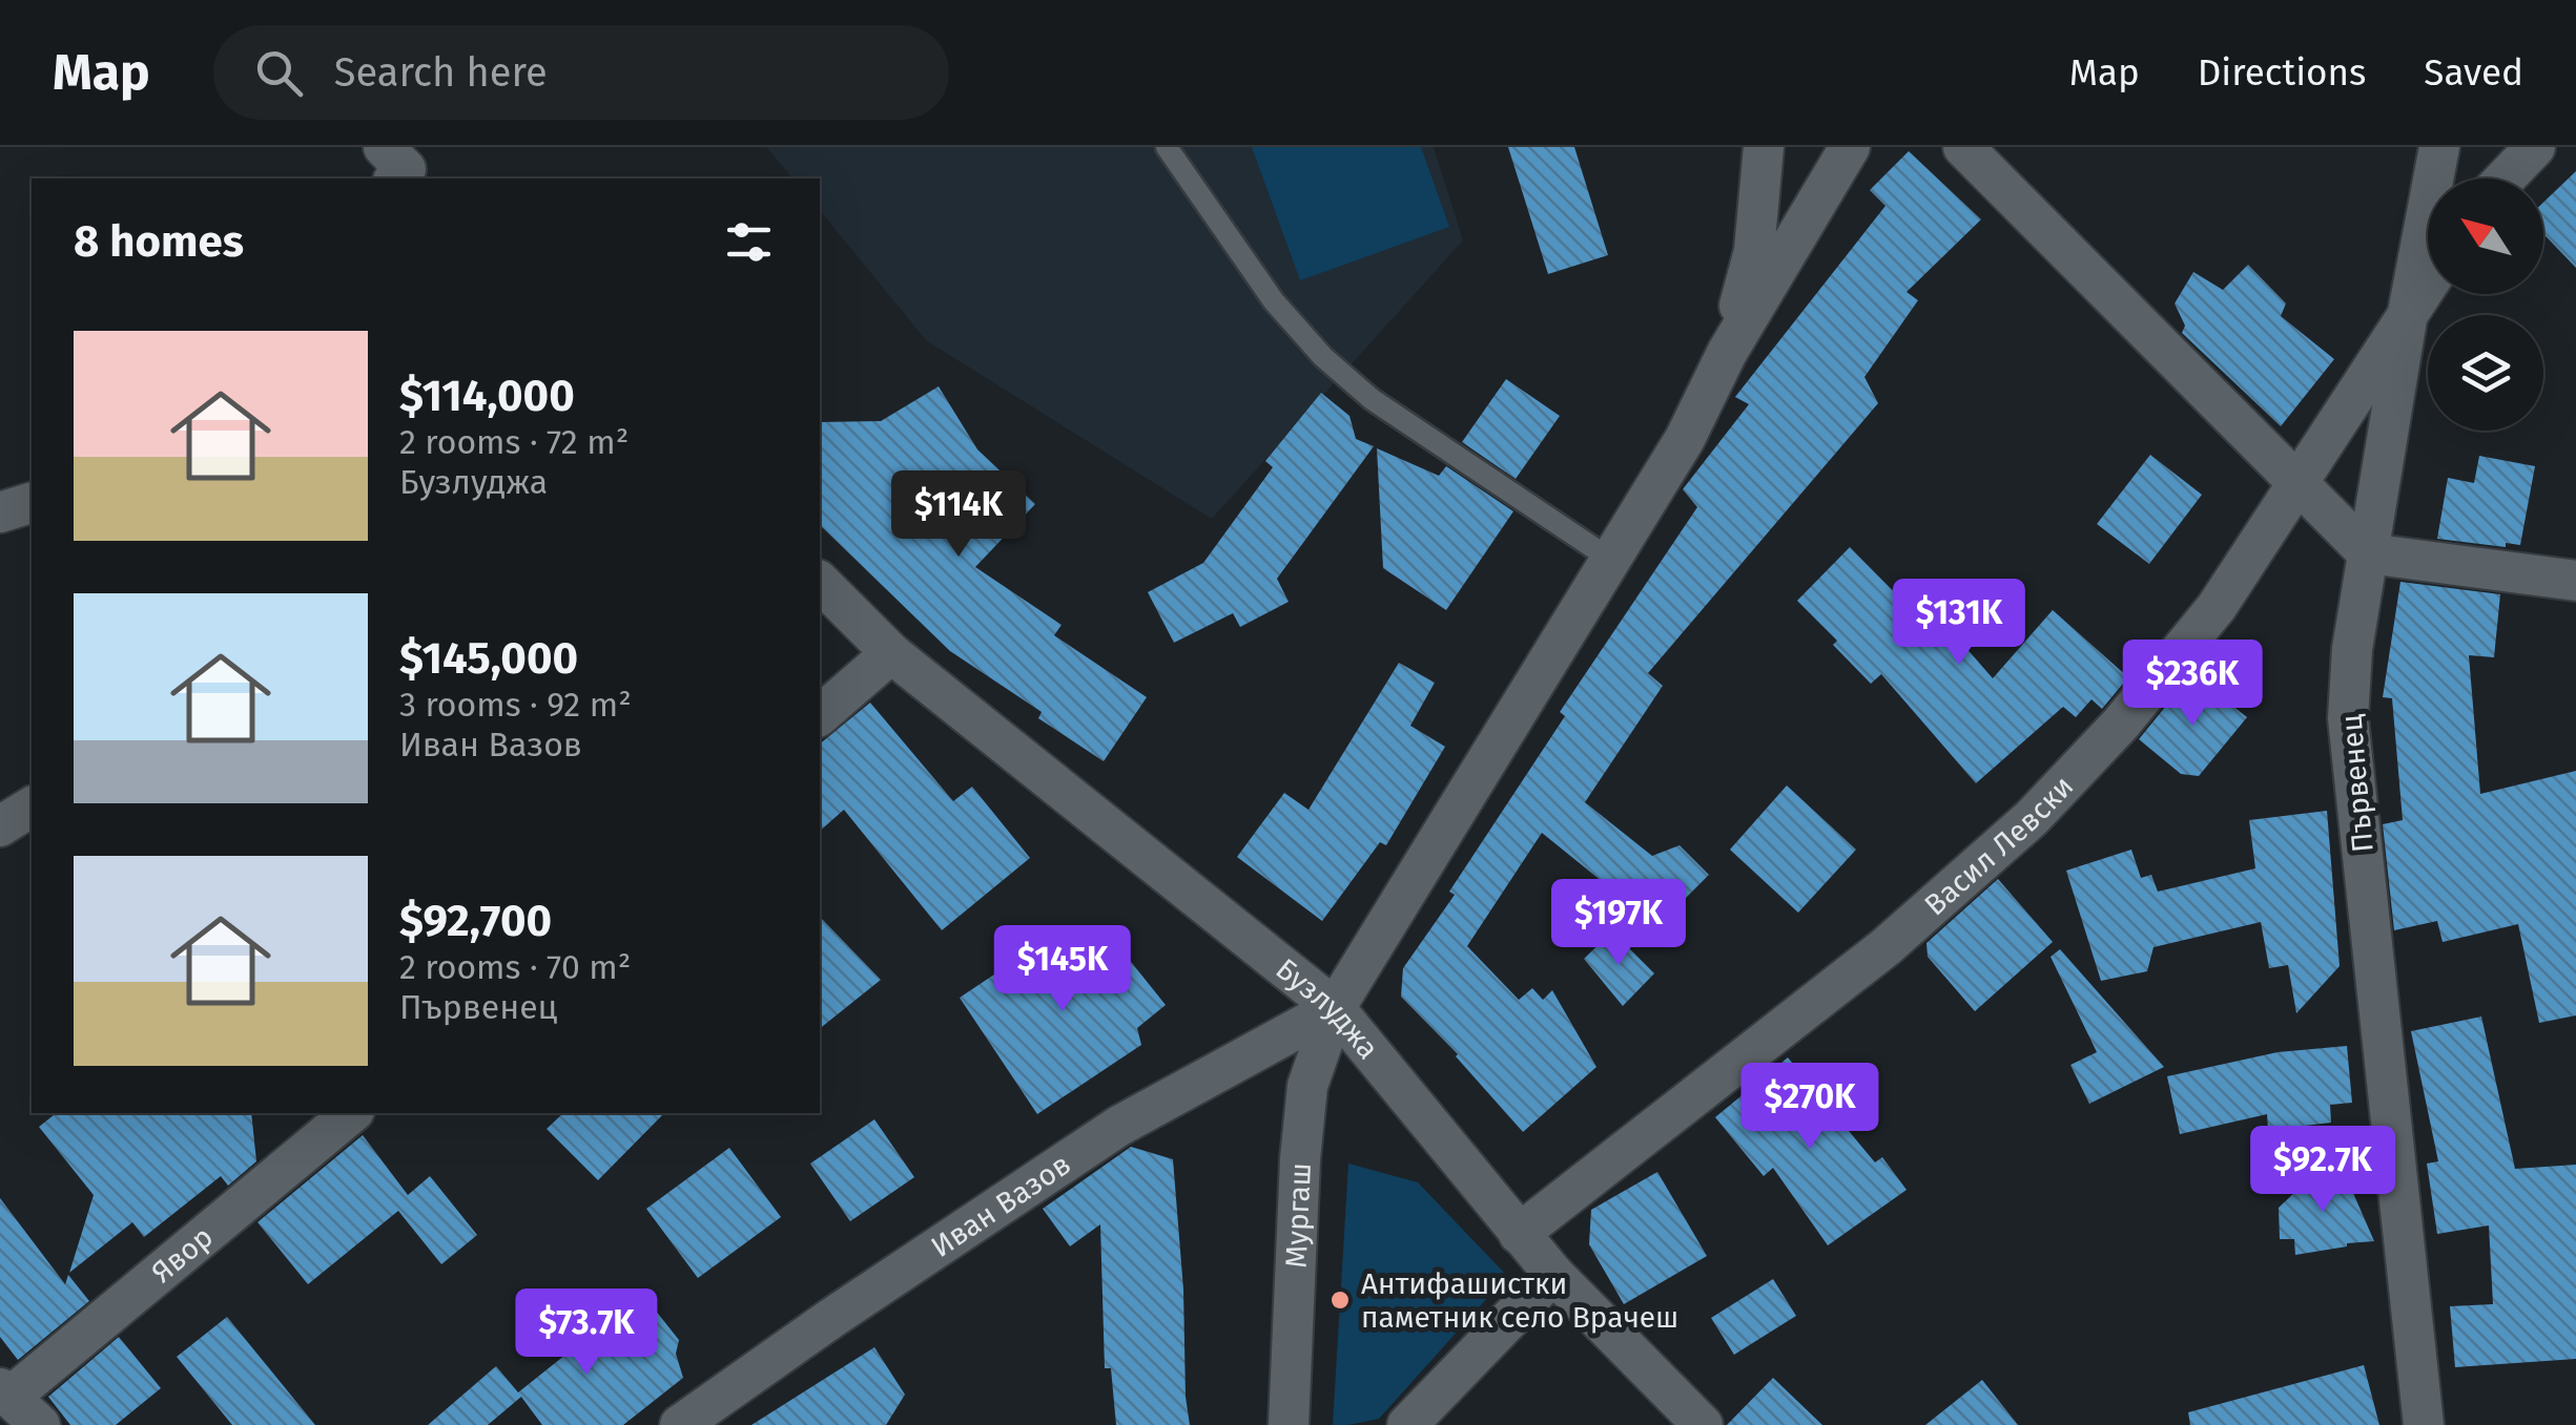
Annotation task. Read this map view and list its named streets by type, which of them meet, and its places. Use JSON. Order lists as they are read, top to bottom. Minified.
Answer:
{"streets":{"street":["Първенец","Васил Левски","Бузлуджа","Иван Вазов","Мургаш","Явор"]},"crossings":[["Първенец","Васил Левски"],["Васил Левски","Бузлуджа"],["Бузлуджа","Иван Вазов"],["Бузлуджа","Мургаш"],["Иван Вазов","Мургаш"]],"places":["Антифашистки паметник село Врачеш"],"north":"top left","page":{"header":"Map","search":"Search here","nav":["Map","Directions","Saved"],"heading":"8 homes","list":[{"name":"$114,000","note":"2 rooms · 72 m² · Бузлуджа"},{"name":"$145,000","note":"3 rooms · 92 m² · Иван Вазов"},{"name":"$92,700","note":"2 rooms · 70 m² · Първенец"}],"price":["$114K","$131K","$236K","$197K","$145K","$270K","$92.7K","$73.7K"]}}
